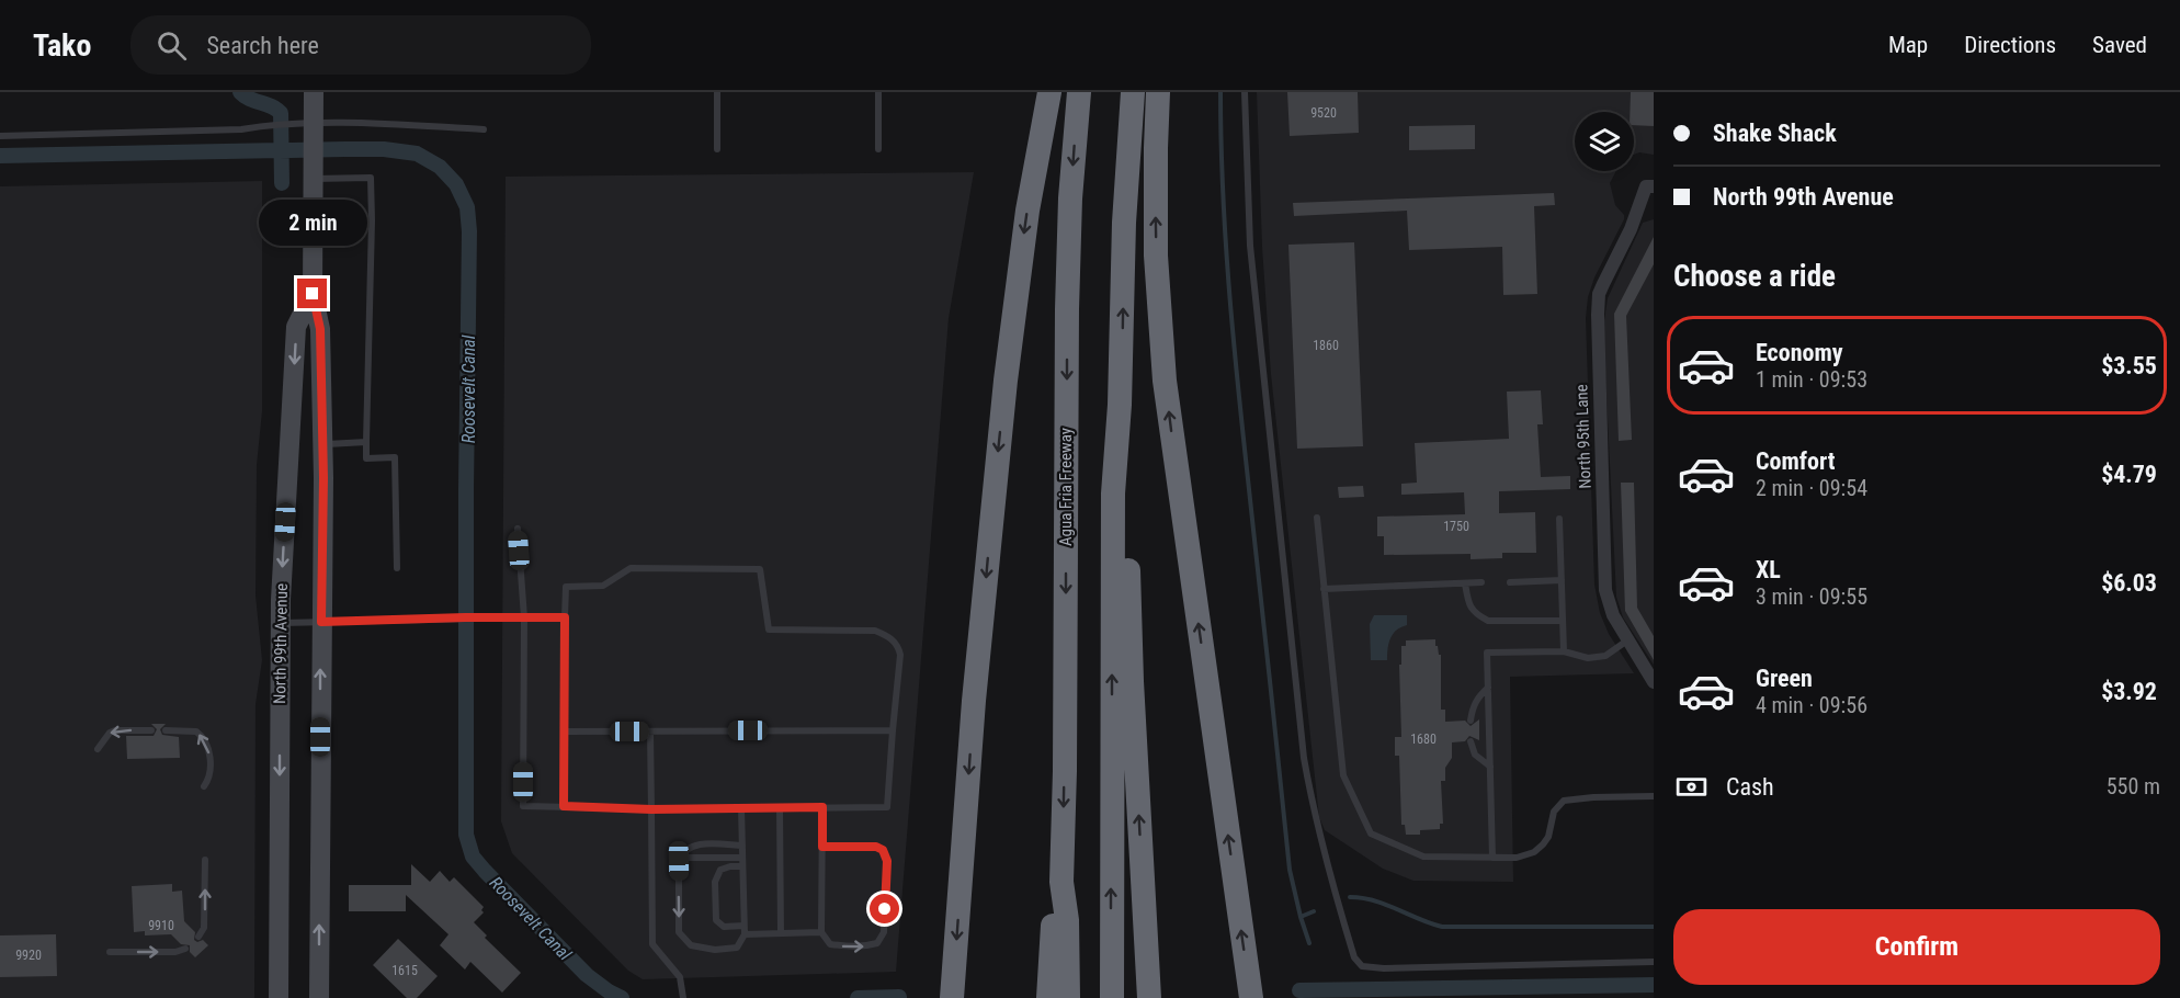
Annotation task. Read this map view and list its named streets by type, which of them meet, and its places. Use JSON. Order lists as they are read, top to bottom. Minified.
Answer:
{"streets":{"highway":["Agua Fria Freeway"],"main road":["North 99th Avenue"],"street":["North 95th Lane"]},"water":["Roosevelt Canal"],"house_numbers":["9520","1860","1750","1680","9910","9920","1615"],"page":{"header":"Tako","search":"Search here","nav":["Map","Directions","Saved"],"banner":["Shake Shack","North 99th Avenue"],"bubble":"2 min","heading":"Choose a ride","list":[{"name":"Economy","note":"1 min · 09:53","value":"$3.55"},{"name":"Comfort","note":"2 min · 09:54","value":"$4.79"},{"name":"XL","note":"3 min · 09:55","value":"$6.03"},{"name":"Green","note":"4 min · 09:56","value":"$3.92"}],"pay":["Cash","550 m"],"buttons":"Confirm"}}
